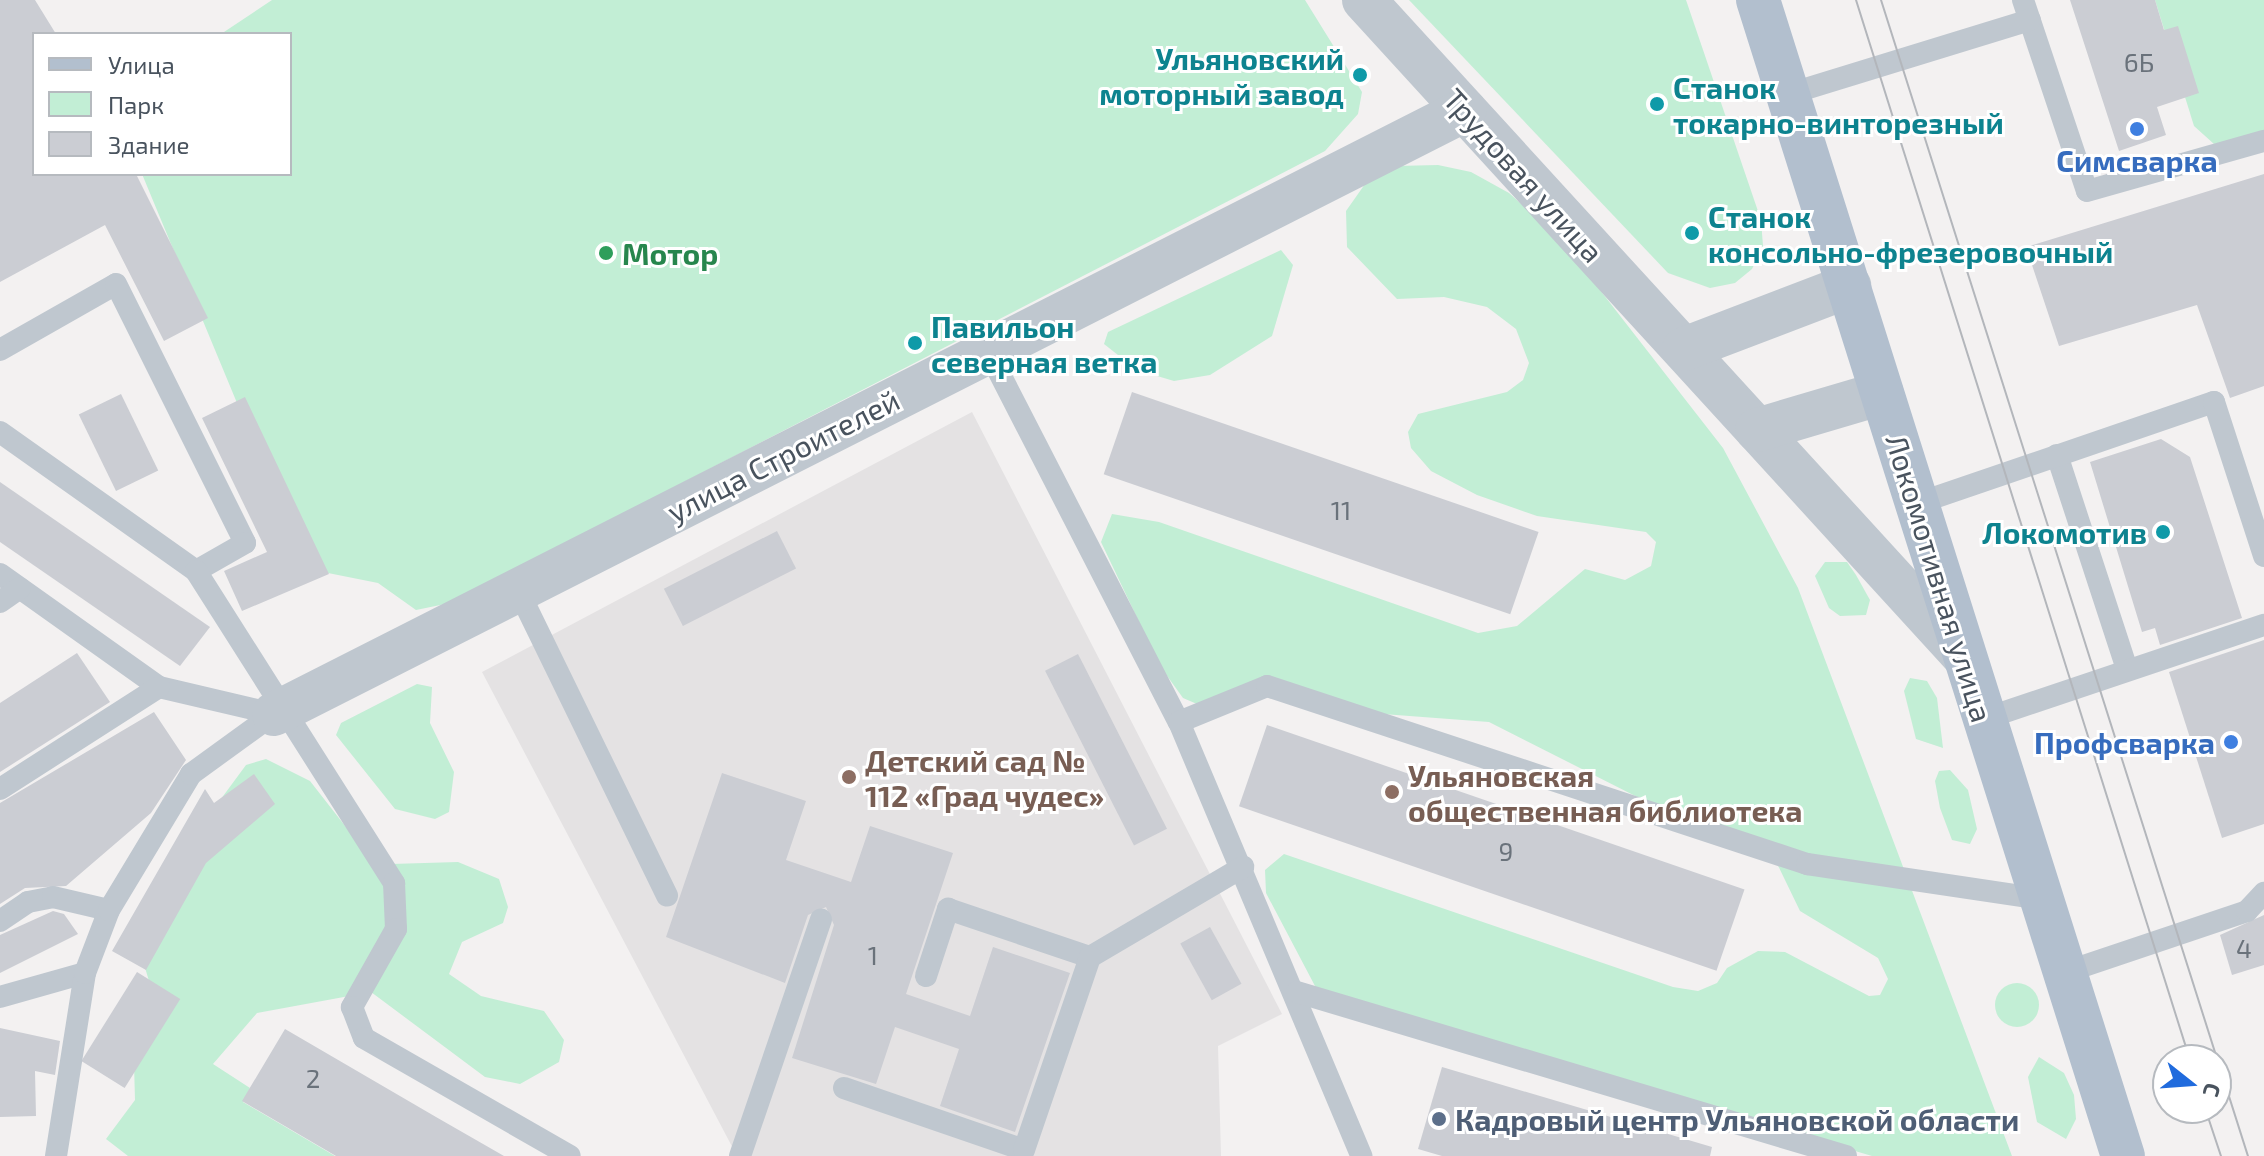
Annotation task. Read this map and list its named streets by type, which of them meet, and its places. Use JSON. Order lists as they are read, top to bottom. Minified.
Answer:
{"streets":{"main road":["Локомотивная улица"],"street":["Трудовая улица","улица Строителей"]},"crossings":[["Трудовая улица","улица Строителей"],["Трудовая улица","Локомотивная улица"]],"places":["Ульяновский моторный завод","Станок токарно-винторезный","Симсварка","Станок консольно-фрезеровочный","Мотор","Павильон северная ветка","Локомотив","Профсварка","Детский сад № 112 «Град чудес»","Ульяновская общественная библиотека","Кадровый центр Ульяновской области"],"house_numbers":["6Б","11","9","4","1","2"],"legend":["Улица","Парк","Здание"],"north":"right"}
